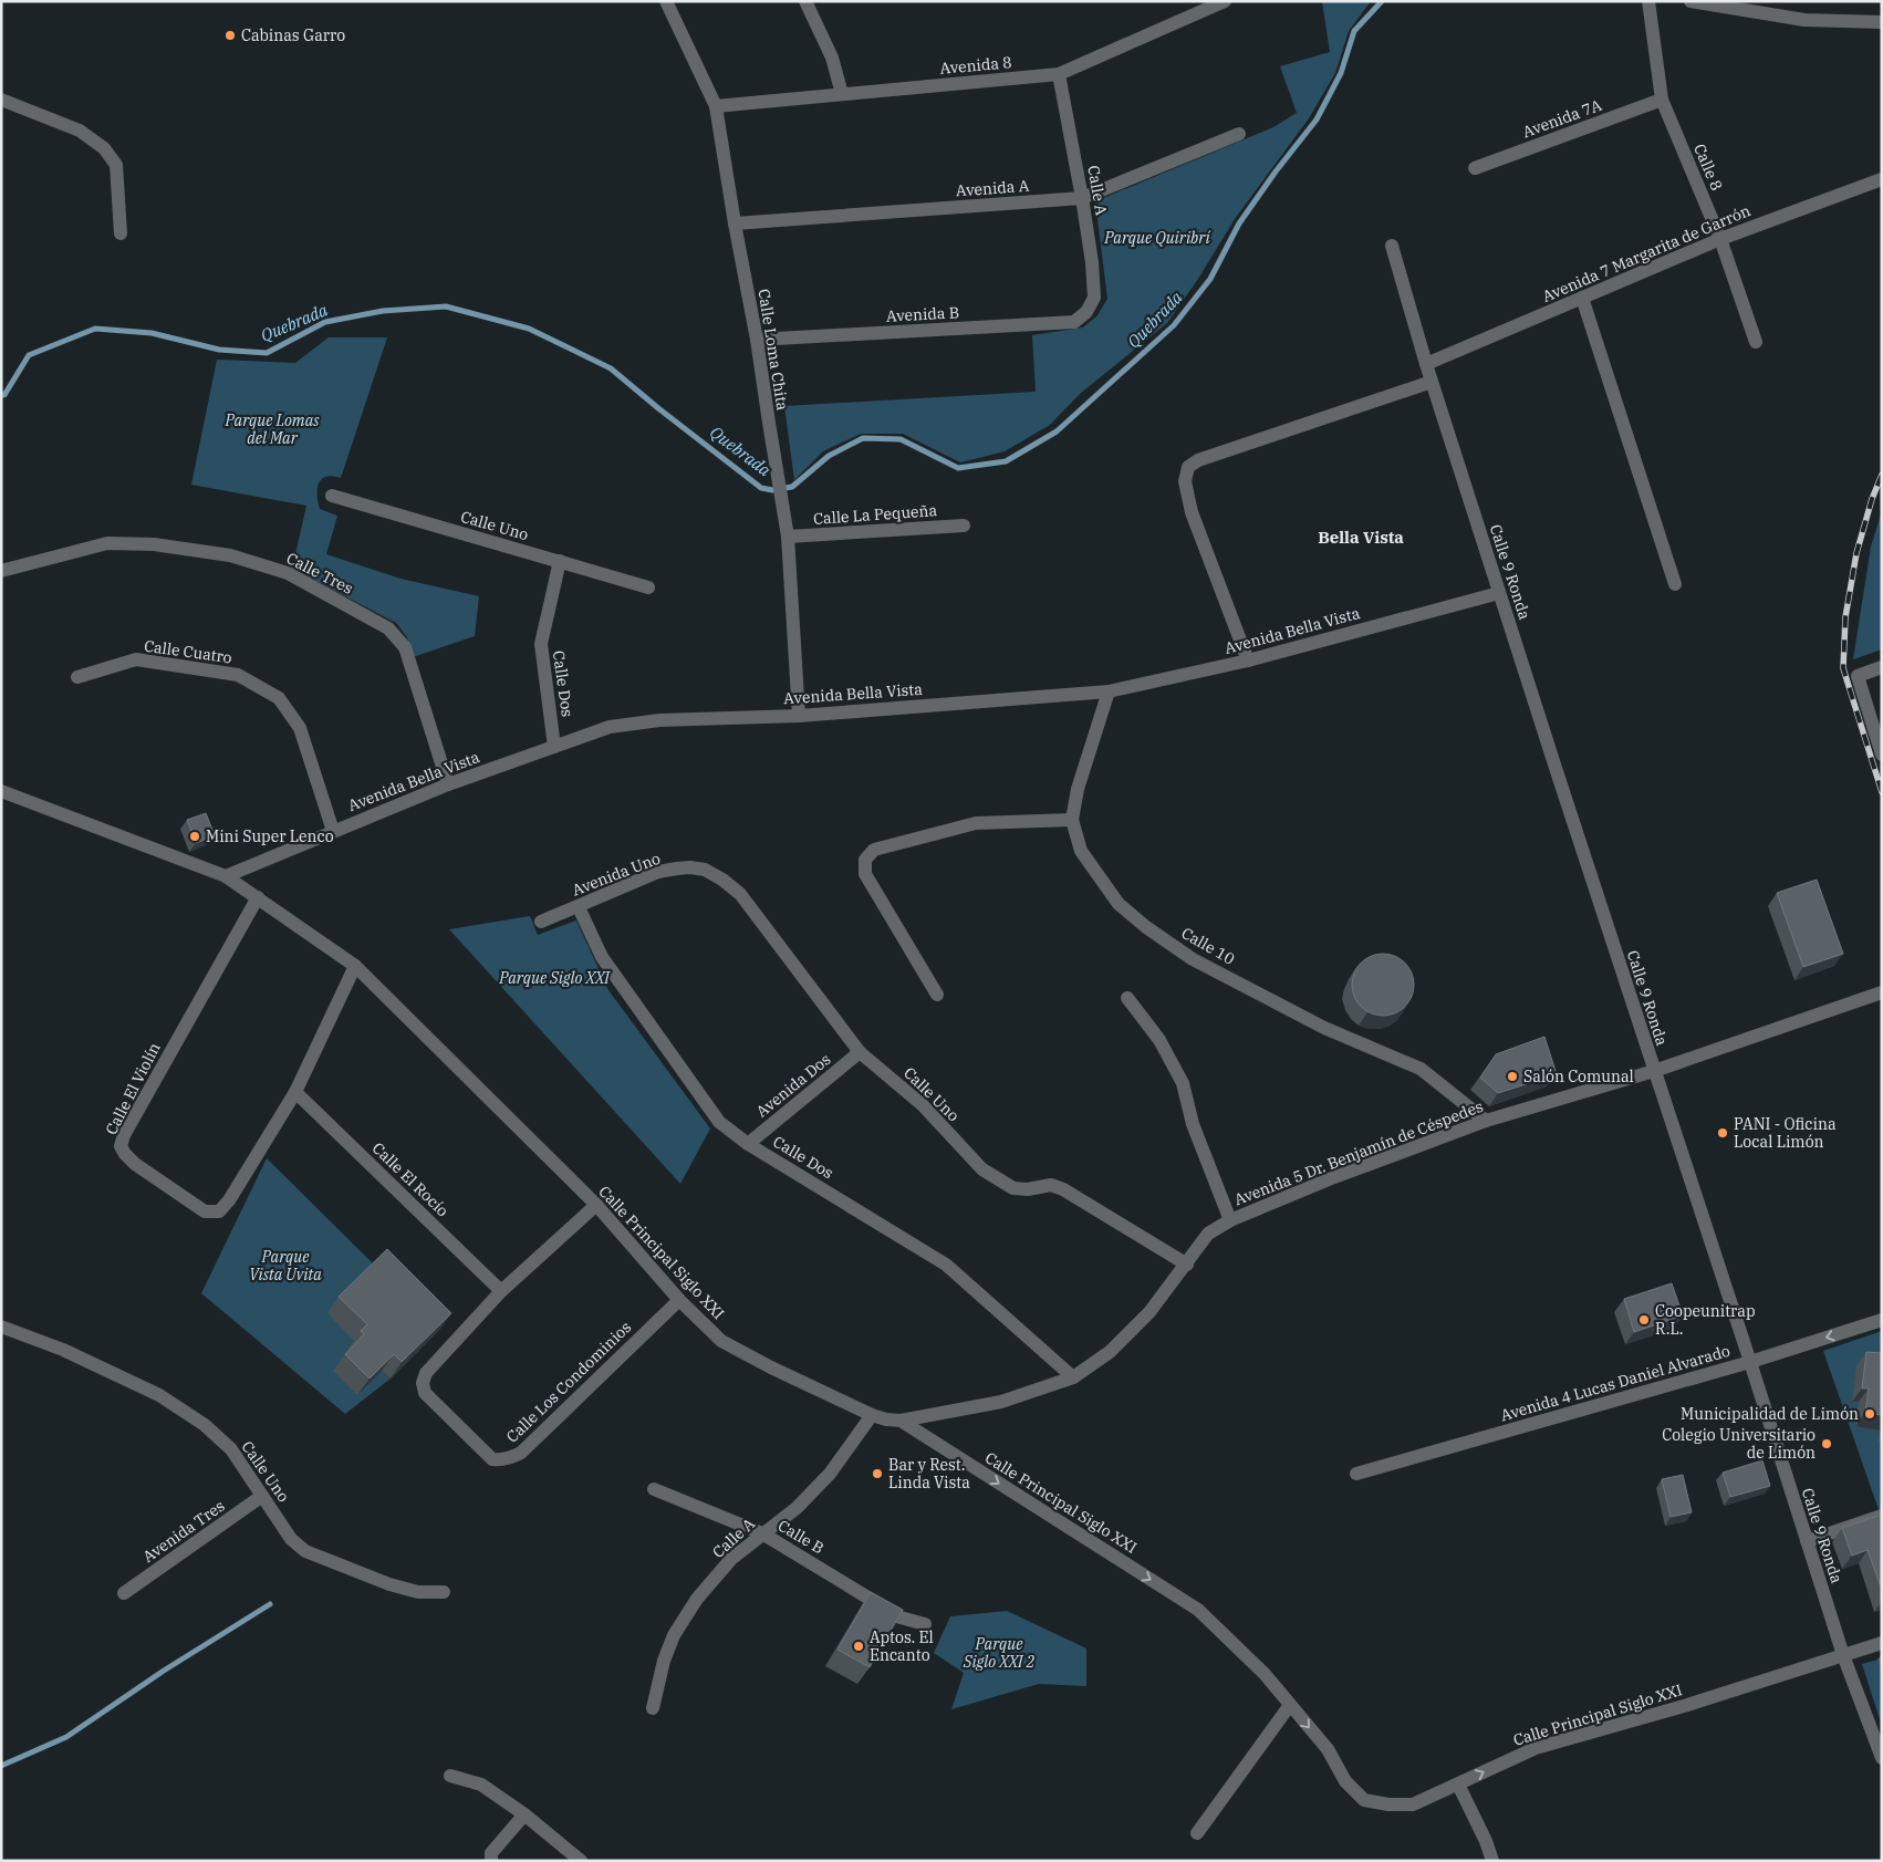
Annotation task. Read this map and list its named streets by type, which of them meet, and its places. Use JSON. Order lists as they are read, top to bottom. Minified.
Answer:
{"streets":{"street":["Avenida 8","Avenida 7A","Calle 8","Avenida A","Calle A","Avenida 7 Margarita de Garrón","Avenida B","Calle Loma Chita","Calle La Pequeña","Calle Uno","Calle 9 Ronda","Calle Tres","Avenida Bella Vista","Calle Cuatro","Calle Dos","Avenida Uno","Calle 10","Avenida Dos","Calle El Violín","Avenida 5 Dr. Benjamín de Céspedes","Calle El Rocío","Calle Principal Siglo XXI","Calle Los Condominios","Avenida 4 Lucas Daniel Alvarado","Avenida Tres","Calle B"]},"crossings":[["Avenida 8","Calle A"],["Avenida 8","Calle Loma Chita"],["Avenida 7A","Calle 8"],["Calle 8","Avenida 7 Margarita de Garrón"],["Avenida A","Calle A"],["Avenida A","Calle Loma Chita"],["Calle A","Avenida B"],["Calle A","Calle Principal Siglo XXI"],["Calle A","Calle B"],["Avenida 7 Margarita de Garrón","Calle 9 Ronda"],["Avenida B","Calle Loma Chita"],["Calle Loma Chita","Calle La Pequeña"],["Calle Loma Chita","Avenida Bella Vista"],["Calle Uno","Calle Dos"],["Calle Uno","Avenida Uno"],["Calle Uno","Avenida Dos"],["Calle Uno","Avenida 5 Dr. Benjamín de Céspedes"],["Calle Uno","Avenida Tres"],["Calle 9 Ronda","Avenida Bella Vista"],["Calle 9 Ronda","Avenida 5 Dr. Benjamín de Céspedes"],["Calle 9 Ronda","Calle Principal Siglo XXI"],["Calle 9 Ronda","Avenida 4 Lucas Daniel Alvarado"],["Calle Tres","Avenida Bella Vista"],["Avenida Bella Vista","Calle Cuatro"],["Avenida Bella Vista","Calle Dos"],["Avenida Bella Vista","Calle 10"],["Avenida Bella Vista","Calle Principal Siglo XXI"],["Calle Dos","Avenida Uno"],["Calle Dos","Avenida Dos"],["Calle Dos","Avenida 5 Dr. Benjamín de Céspedes"],["Calle 10","Avenida 5 Dr. Benjamín de Céspedes"],["Calle El Violín","Calle El Rocío"],["Calle El Violín","Calle Principal Siglo XXI"],["Avenida 5 Dr. Benjamín de Céspedes","Calle Principal Siglo XXI"],["Calle El Rocío","Calle Los Condominios"],["Calle Principal Siglo XXI","Calle Los Condominios"]],"one_way":["Calle Principal Siglo XXI"],"districts":["Bella Vista"],"water":["Quebrada"],"parks":["Parque Quiribrí","Parque Lomas del Mar","Parque Siglo XXI","Parque Vista Uvita","Parque Siglo XXI 2"],"places":["Cabinas Garro","Mini Super Lenco","Salón Comunal","PANI - Oficina Local Limón","Coopeunitrap R.L.","Municipalidad de Limón","Colegio Universitario de Limón","Bar y Rest. Linda Vista","Aptos. El Encanto"]}
